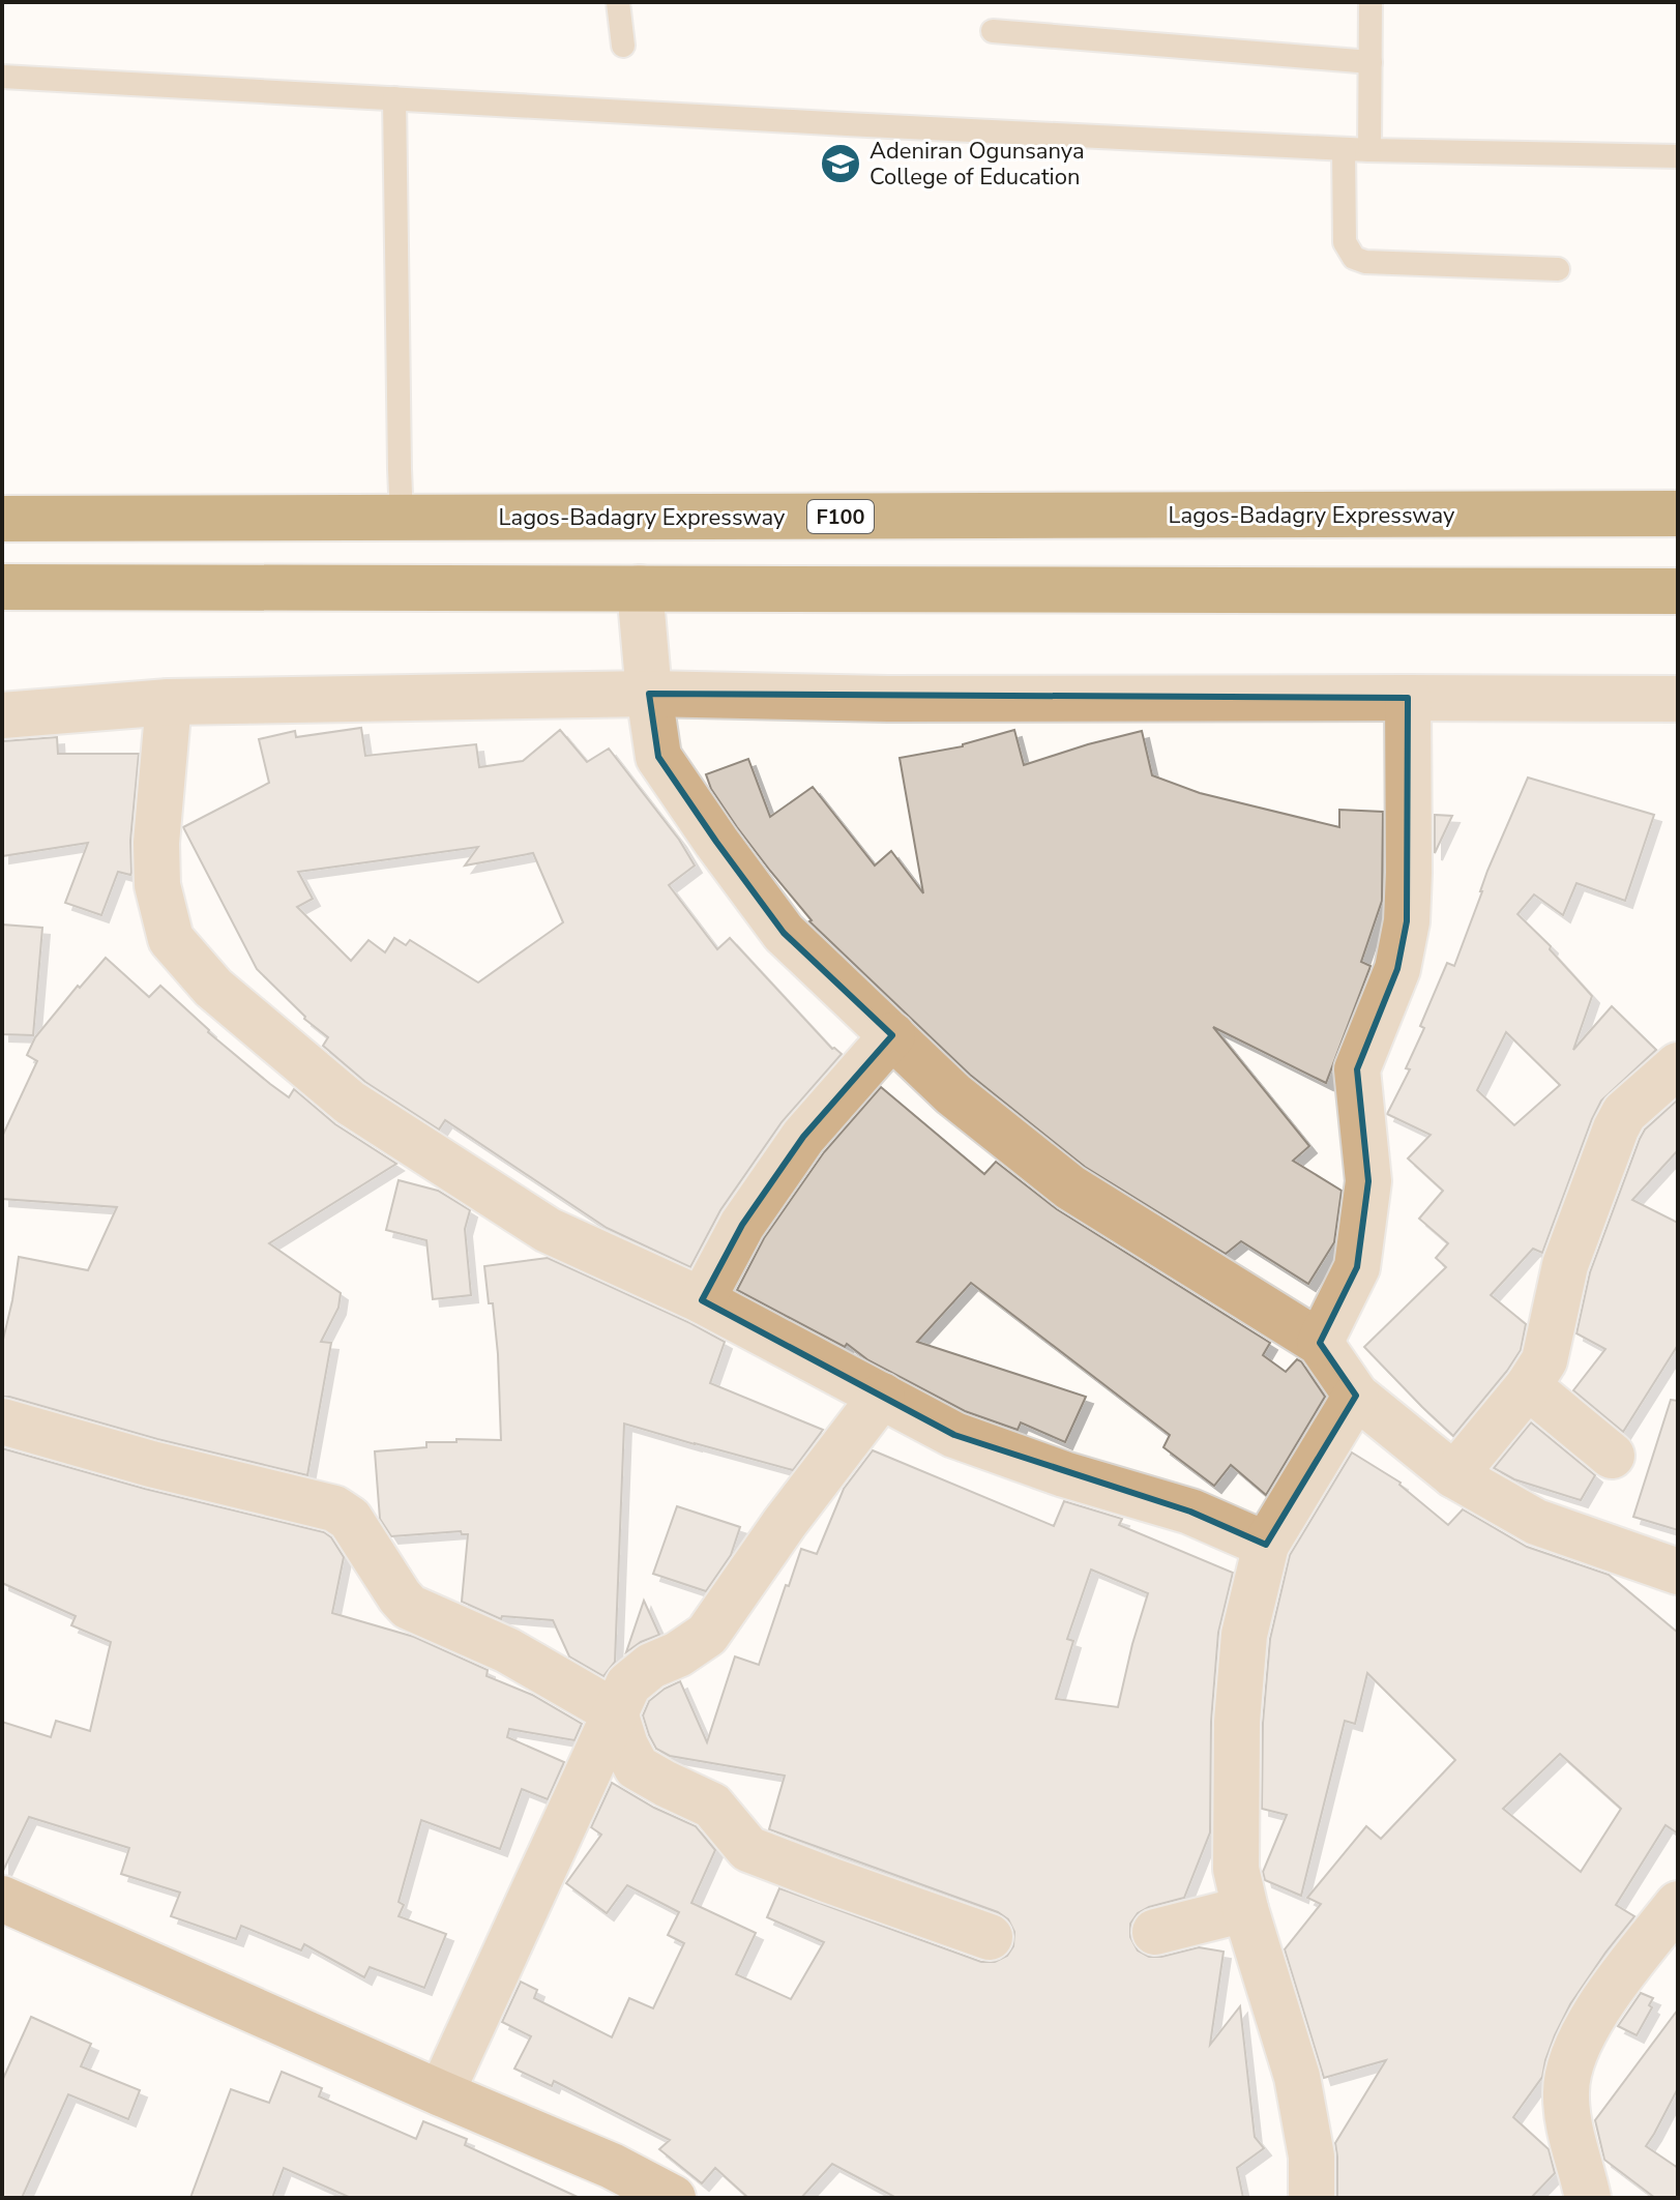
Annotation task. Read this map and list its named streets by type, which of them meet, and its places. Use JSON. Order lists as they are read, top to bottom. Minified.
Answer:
{"streets":{"highway":["Lagos-Badagry Expressway","F100"]},"places":{"school or university":["Adeniran Ogunsanya College of Education"]}}
